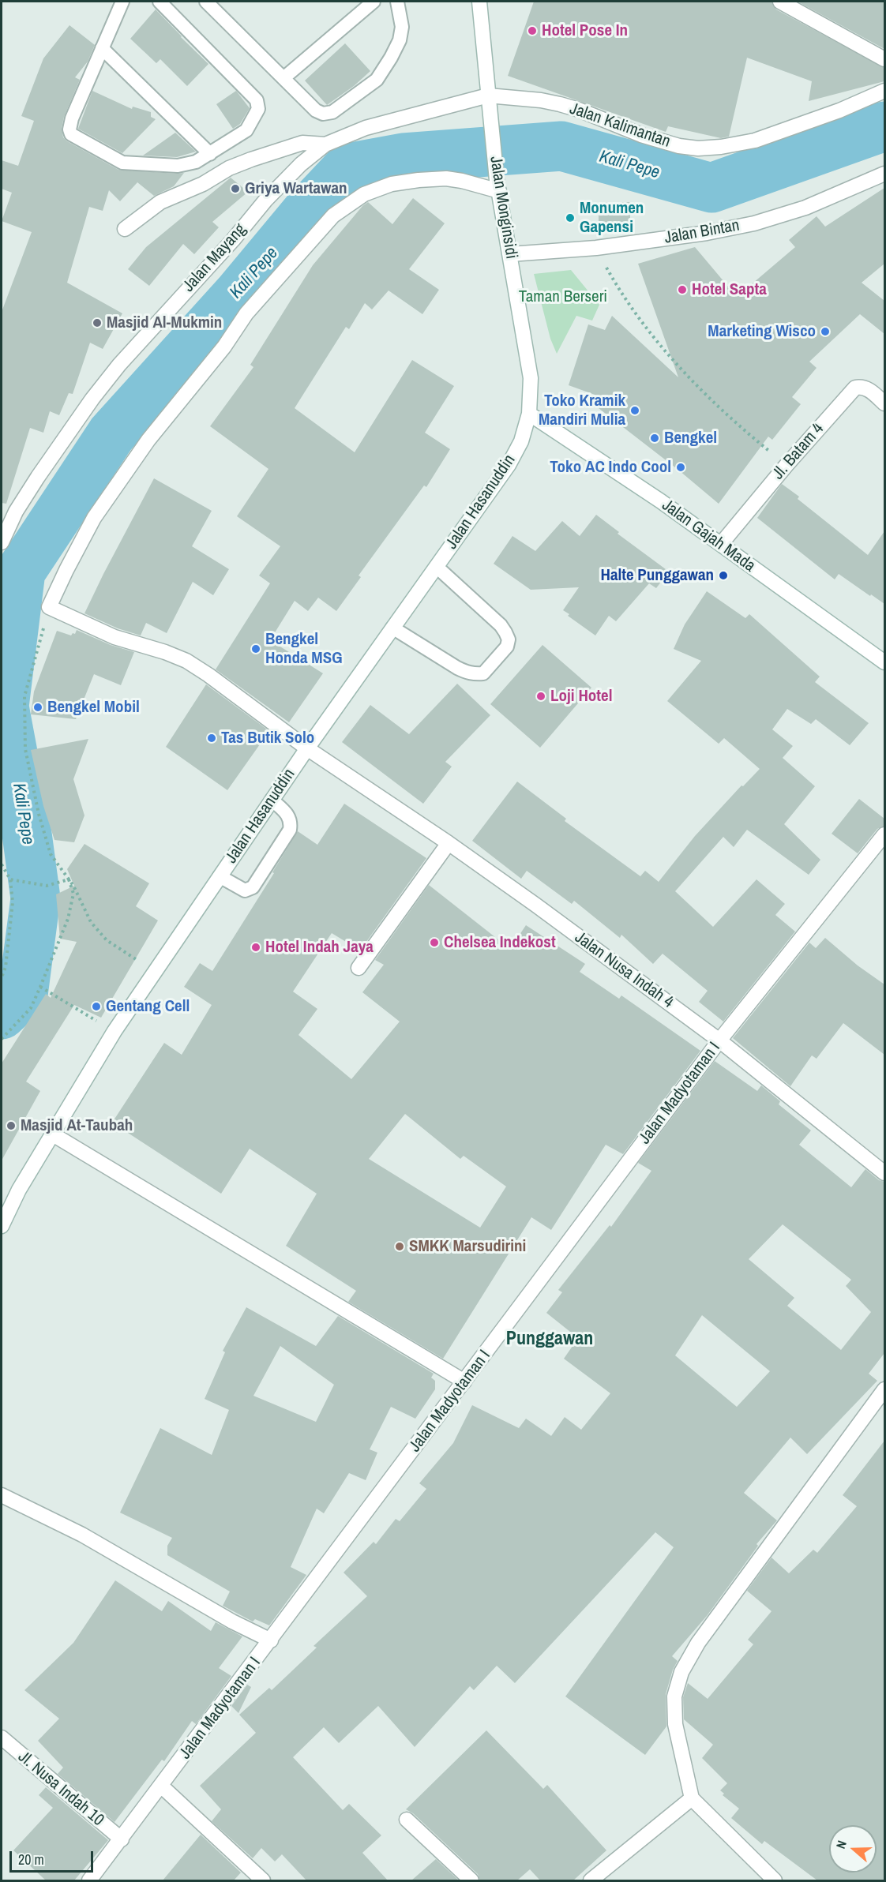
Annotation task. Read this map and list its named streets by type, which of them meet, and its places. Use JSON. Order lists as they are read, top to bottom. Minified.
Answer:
{"streets":{"street":["Jalan Kalimantan","Jalan Monginsidi","Jalan Bintan","Jalan Mayang","Jl. Batam 4","Jalan Hasanuddin","Jalan Gajah Mada","Jalan Nusa Indah 4","Jalan Madyotaman I","Jl. Nusa Indah 10"]},"crossings":[["Jalan Kalimantan","Jalan Monginsidi"],["Jalan Kalimantan","Jalan Mayang"],["Jalan Monginsidi","Jalan Bintan"],["Jalan Monginsidi","Jalan Mayang"],["Jalan Monginsidi","Jalan Hasanuddin"],["Jalan Monginsidi","Jalan Gajah Mada"],["Jl. Batam 4","Jalan Gajah Mada"],["Jalan Hasanuddin","Jalan Gajah Mada"],["Jalan Hasanuddin","Jalan Nusa Indah 4"],["Jalan Nusa Indah 4","Jalan Madyotaman I"],["Jalan Madyotaman I","Jl. Nusa Indah 10"]],"districts":["Punggawan"],"water":["Kali Pepe"],"parks":["Taman Berseri"],"places":["Hotel Pose In","Griya Wartawan","Monumen Gapensi","Hotel Sapta","Masjid Al-Mukmin","Marketing Wisco","Toko Kramik Mandiri Mulia","Bengkel","Toko AC Indo Cool","Halte Punggawan","Bengkel Honda MSG","Loji Hotel","Bengkel Mobil","Tas Butik Solo","Chelsea Indekost","Hotel Indah Jaya","Gentang Cell","Masjid At-Taubah","SMKK Marsudirini"],"scale_bar":"20 m","north":"left"}
